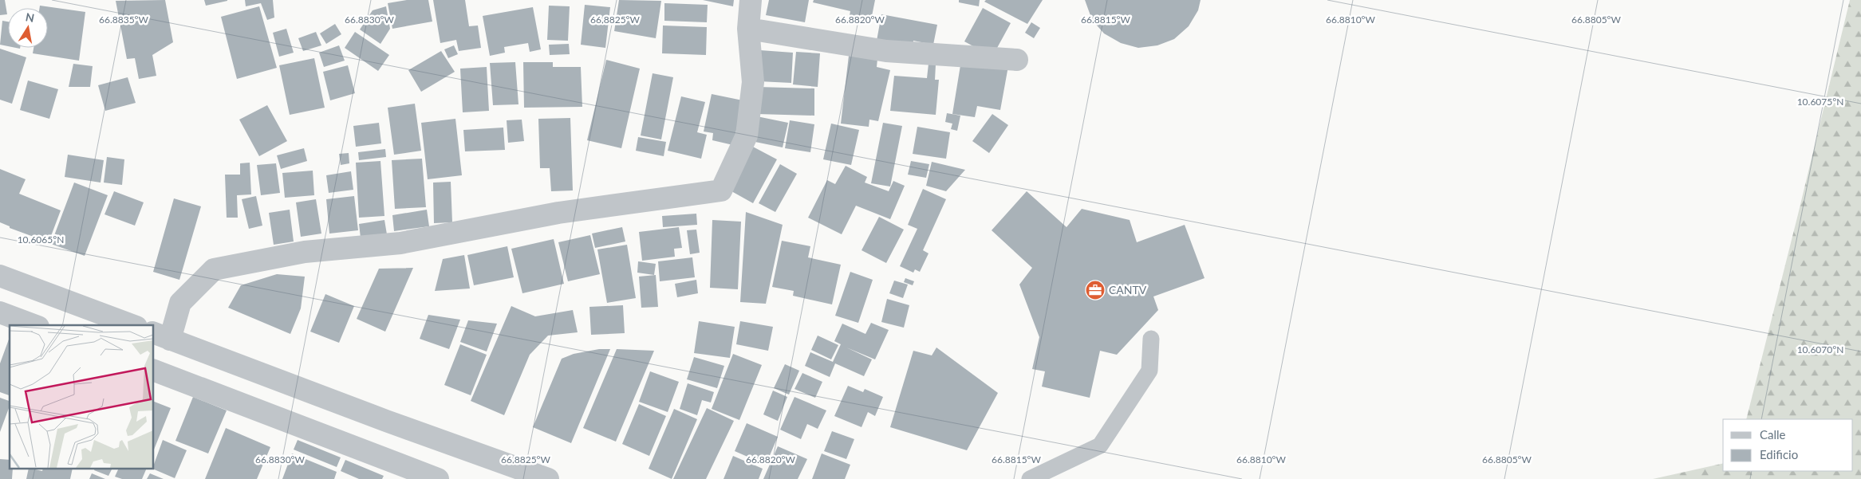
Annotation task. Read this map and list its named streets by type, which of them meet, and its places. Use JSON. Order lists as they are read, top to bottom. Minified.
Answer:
{"places":{"office":["CANTV"]},"legend":["Calle","Edificio"],"north":"top","coordinates":["66.8835°W","66.8830°W","66.8825°W","66.8820°W","66.8815°W","66.8810°W","66.8805°W","10.6075°N","10.6065°N","10.6070°N"]}
